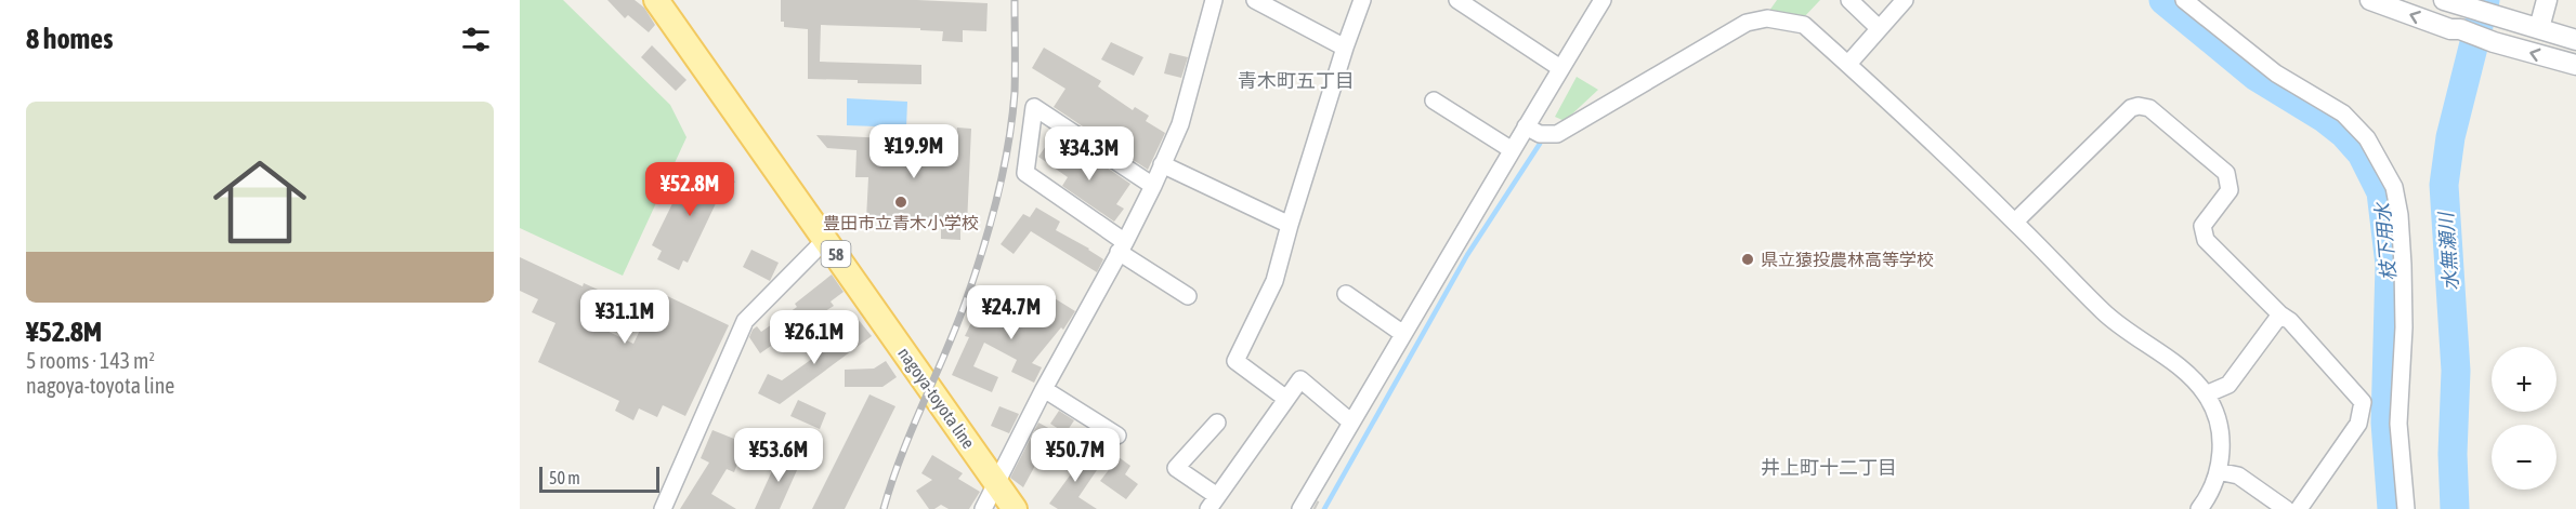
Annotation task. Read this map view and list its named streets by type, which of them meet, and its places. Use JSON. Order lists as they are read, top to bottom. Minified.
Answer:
{"streets":{"main road":["58","nagoya-toyota line"]},"districts":["青木町五丁目","井上町十二丁目"],"water":["枝下用水","水無瀬川"],"places":["豊田市立青木小学校","県立猿投農林高等学校"],"scale_bar":"50 m","page":{"heading":"8 homes","list":[{"name":"¥52.8M","note":"5 rooms · 143 m² · nagoya-toyota line"}],"price":["¥19.9M","¥34.3M","¥52.8M","¥24.7M","¥31.1M","¥26.1M","¥53.6M","¥50.7M"],"map_buttons":["+","−"],"scale":"50 m"}}
